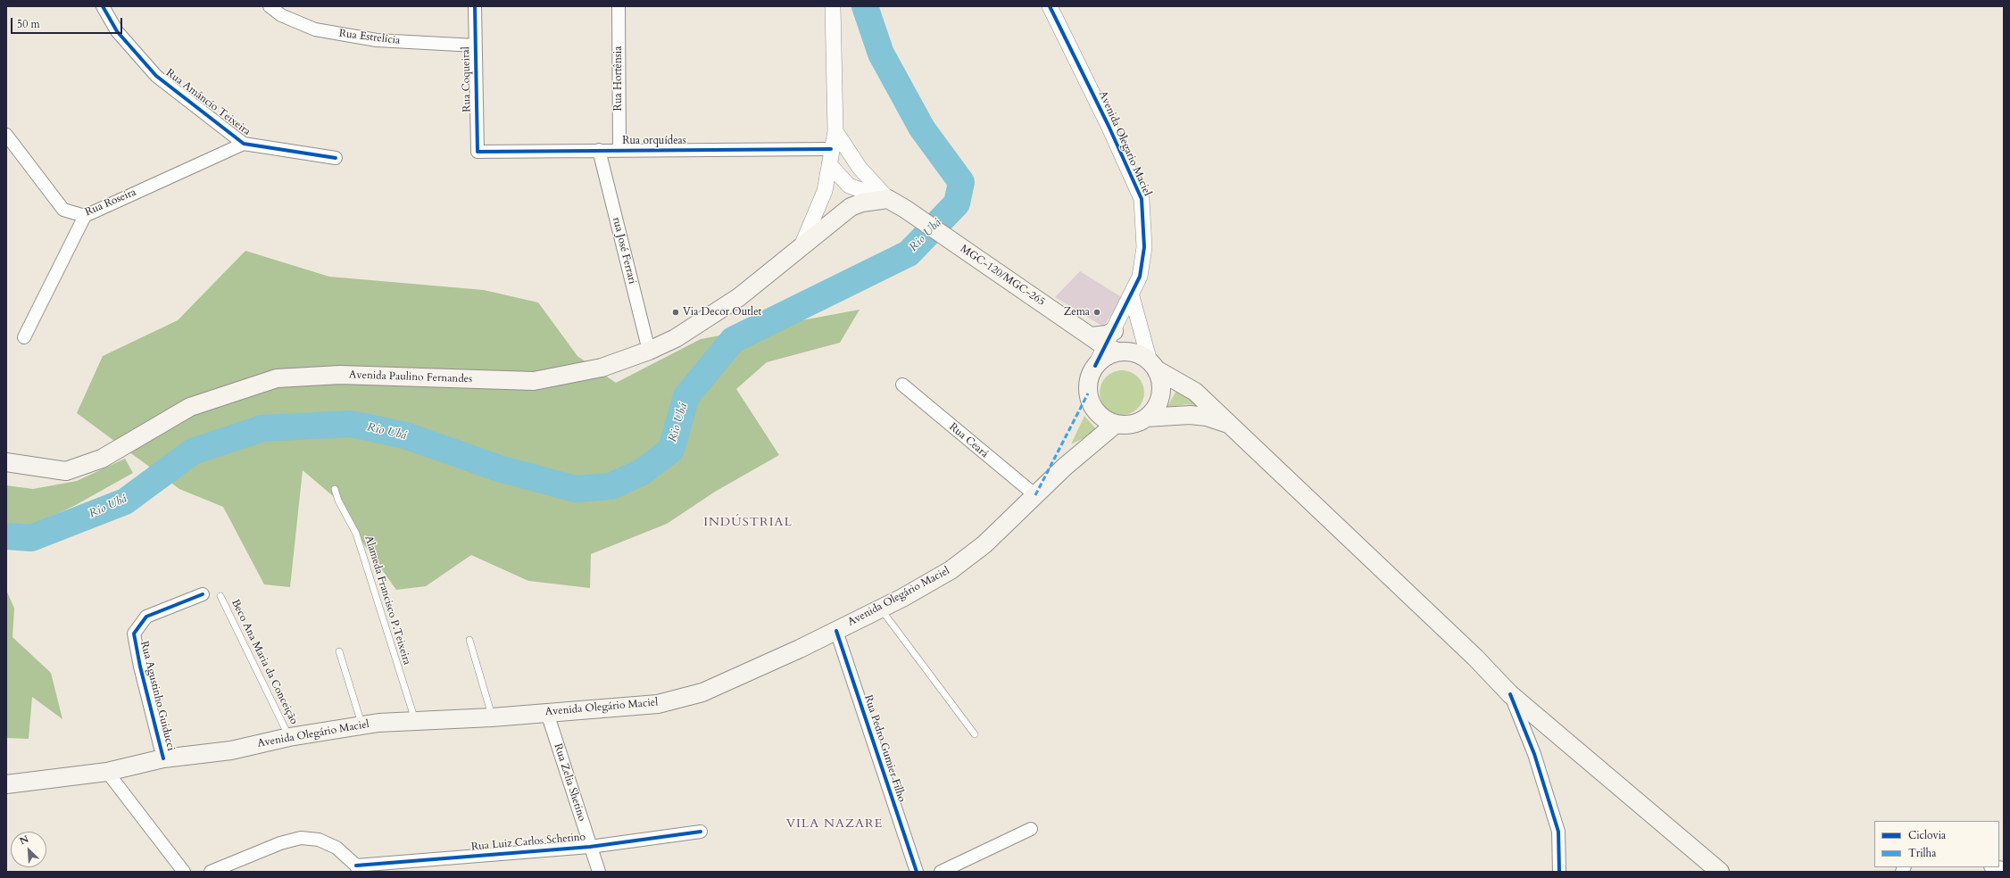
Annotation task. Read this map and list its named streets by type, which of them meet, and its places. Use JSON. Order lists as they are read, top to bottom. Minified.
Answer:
{"streets":{"main road":["MGC-120/MGC-265","Avenida Paulino Fernandes","Avenida Olegário Maciel"],"street":["Rua Estrelícia","Rua Hortênsia","Rua Coqueiral","Rua Amâncio Teixeira","Rua orquídeas","Avenida Olegario Maciel","Rua Roseira","rua José Ferrari","Rua Ceará","Rua Agustinho Guiducci","Rua Pedro Gumier Filho","Rua Zelia Shetino","Rua Luiz Carlos Schetino"],"lane":["Alameda Francisco P.Teixeira","Beco Ana Maria da Conceição"]},"crossings":[["Rua Estrelícia","Rua Coqueiral"],["Rua Hortênsia","Rua orquídeas"],["Rua Coqueiral","Rua orquídeas"],["Rua Amâncio Teixeira","Rua Roseira"],["Rua orquídeas","rua José Ferrari"],["Rua orquídeas","Avenida Paulino Fernandes"],["Avenida Olegario Maciel","Avenida Olegário Maciel"],["rua José Ferrari","Avenida Paulino Fernandes"],["MGC-120/MGC-265","Avenida Paulino Fernandes"],["Rua Ceará","Avenida Olegário Maciel"],["Avenida Olegário Maciel","Alameda Francisco P.Teixeira"],["Avenida Olegário Maciel","Beco Ana Maria da Conceição"],["Avenida Olegário Maciel","Rua Agustinho Guiducci"],["Avenida Olegário Maciel","Rua Pedro Gumier Filho"],["Avenida Olegário Maciel","Rua Zelia Shetino"],["Rua Zelia Shetino","Rua Luiz Carlos Schetino"]],"districts":["INDÚSTRIAL","VILA NAZARE"],"water":["Rio Ubá"],"places":["Via Decor Outlet","Zema"],"legend":["Ciclovia","Trilha"],"scale_bar":"50 m","north":"top left"}
